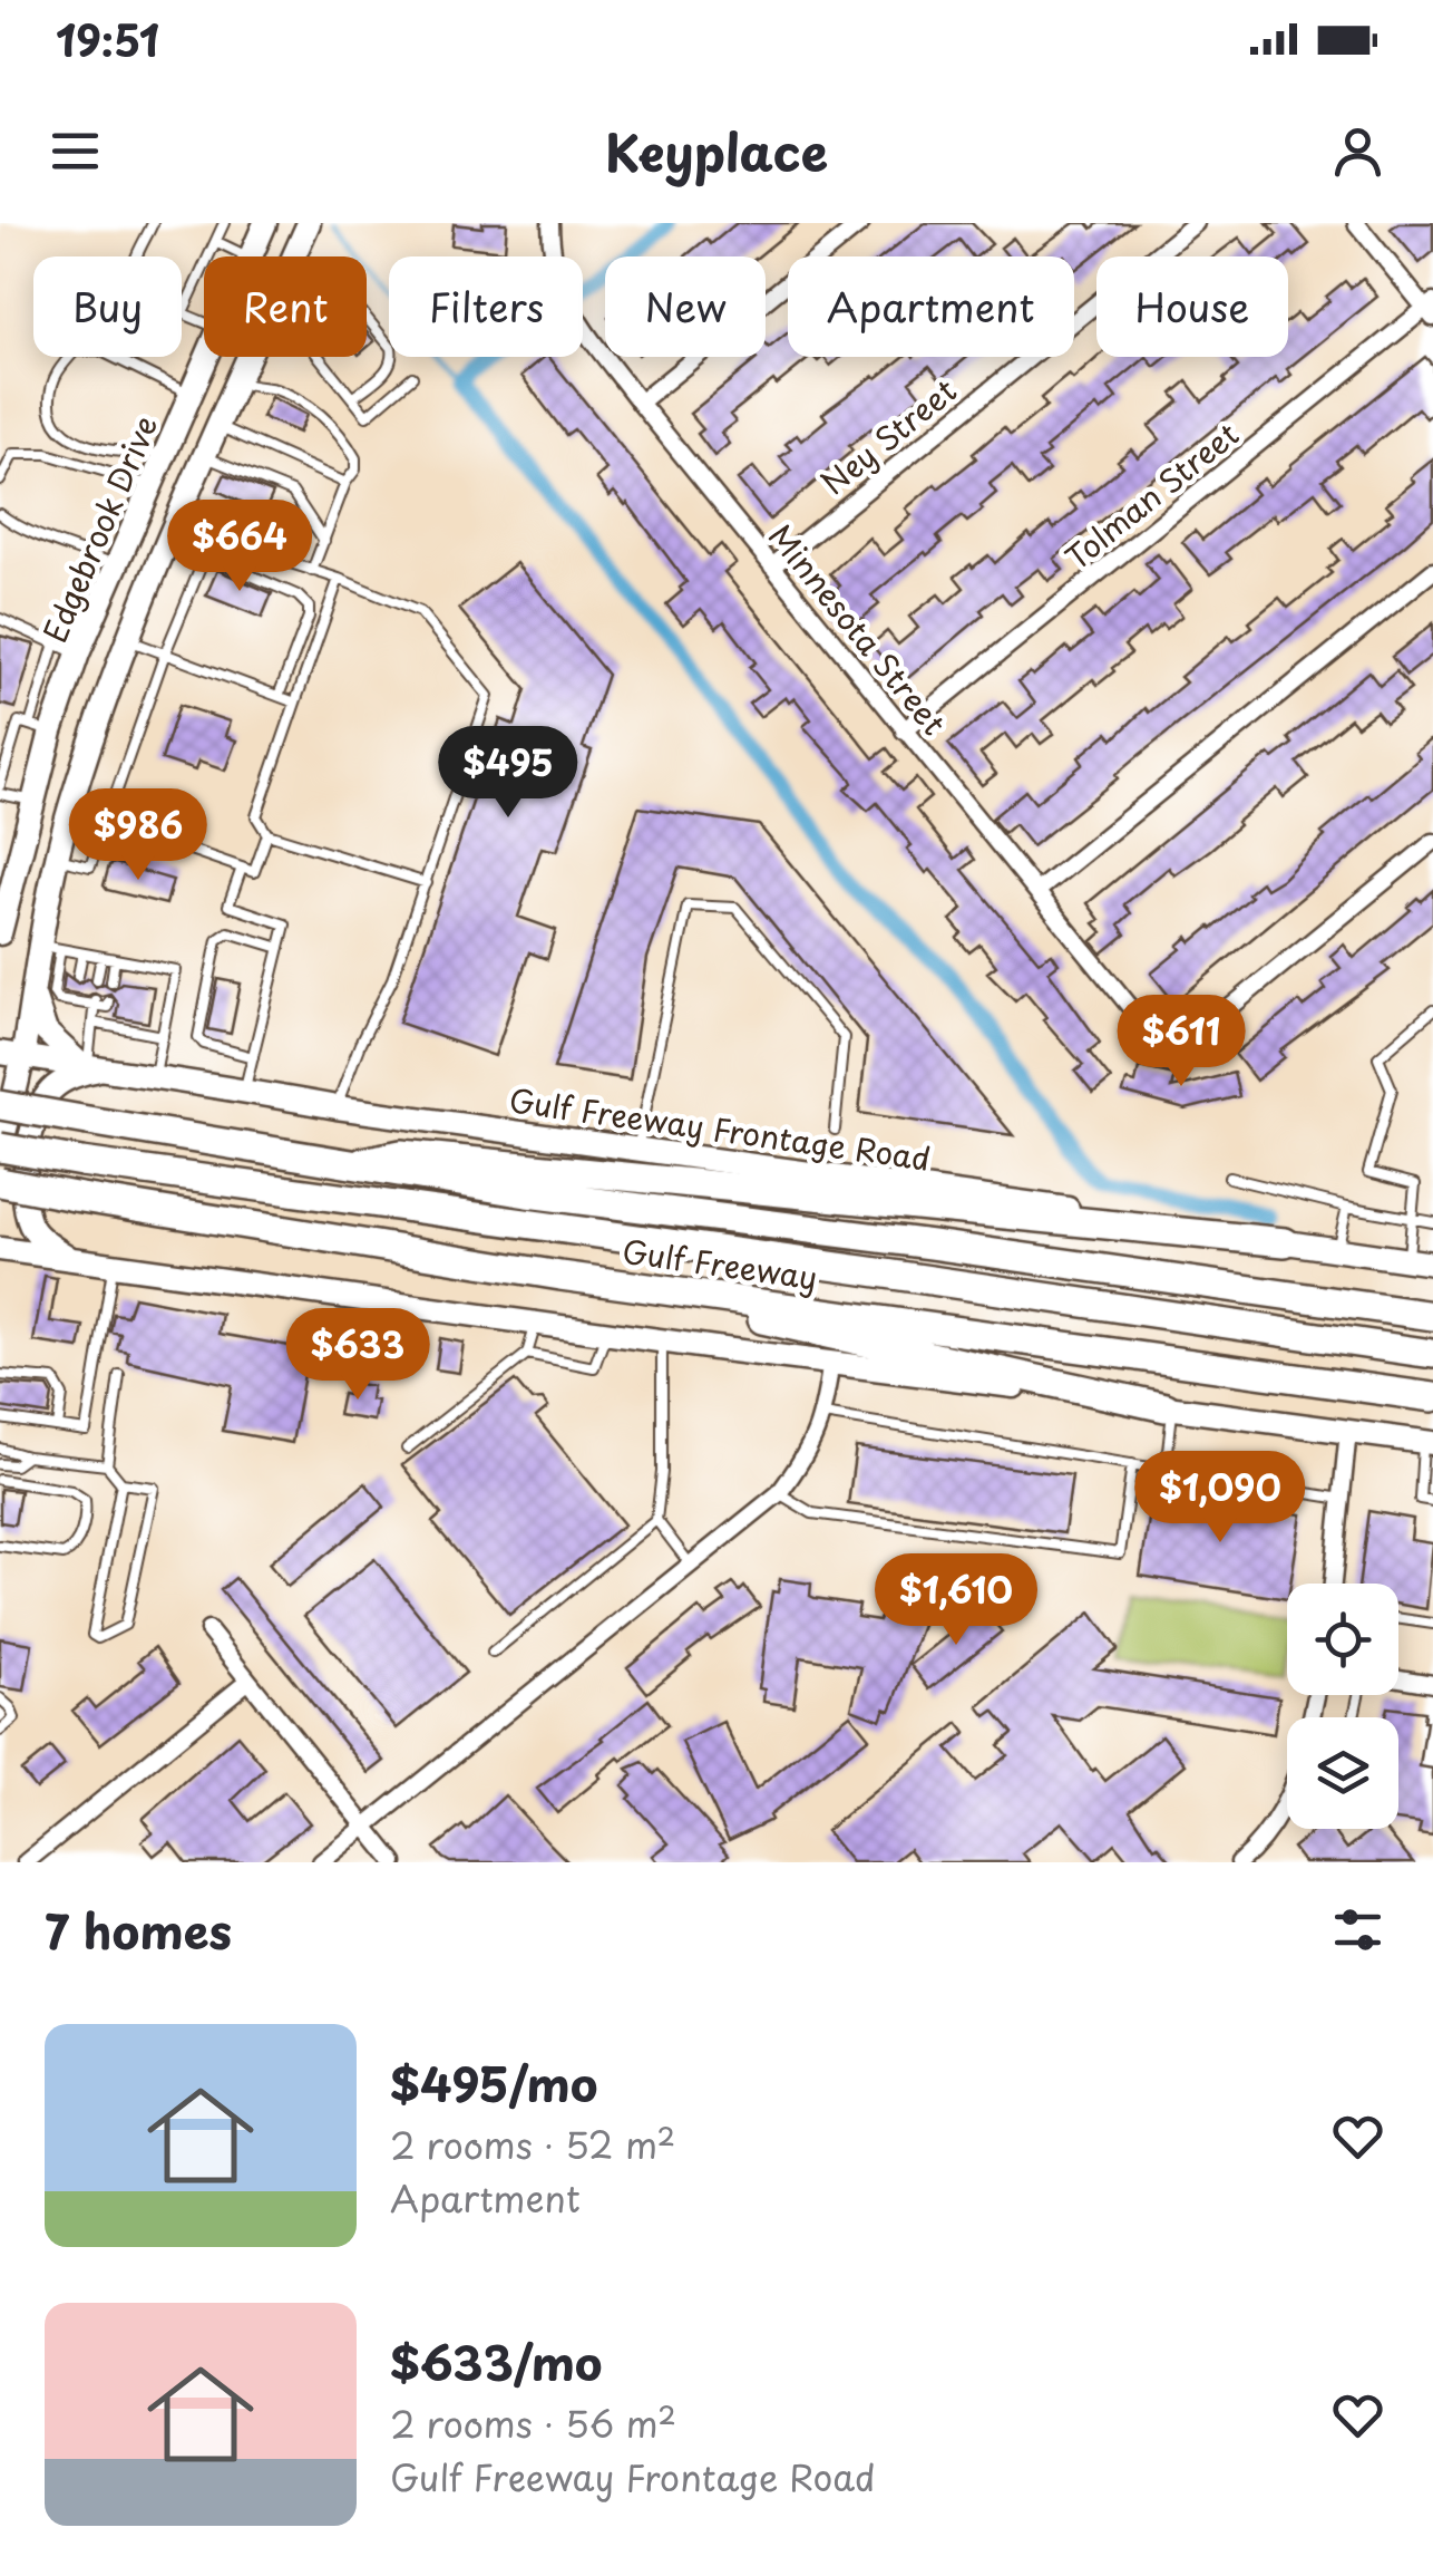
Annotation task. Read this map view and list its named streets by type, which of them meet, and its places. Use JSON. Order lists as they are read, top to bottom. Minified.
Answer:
{"streets":{"highway":["Gulf Freeway"],"main road":["Edgebrook Drive","Gulf Freeway Frontage Road"],"street":["Ney Street","Tolman Street","Minnesota Street"]},"crossings":[["Ney Street","Minnesota Street"],["Tolman Street","Minnesota Street"]],"page":{"status":"19:51","header":"Keyplace","chip":["Buy","Rent","Filters","New","Apartment","House"],"price":["$664","$495","$986","$611","$633","$1,090","$1,610"],"heading":"7 homes","list":[{"name":"$495/mo","note":"2 rooms · 52 m² · Apartment"},{"name":"$633/mo","note":"2 rooms · 56 m² · Gulf Freeway Frontage Road"}]}}
